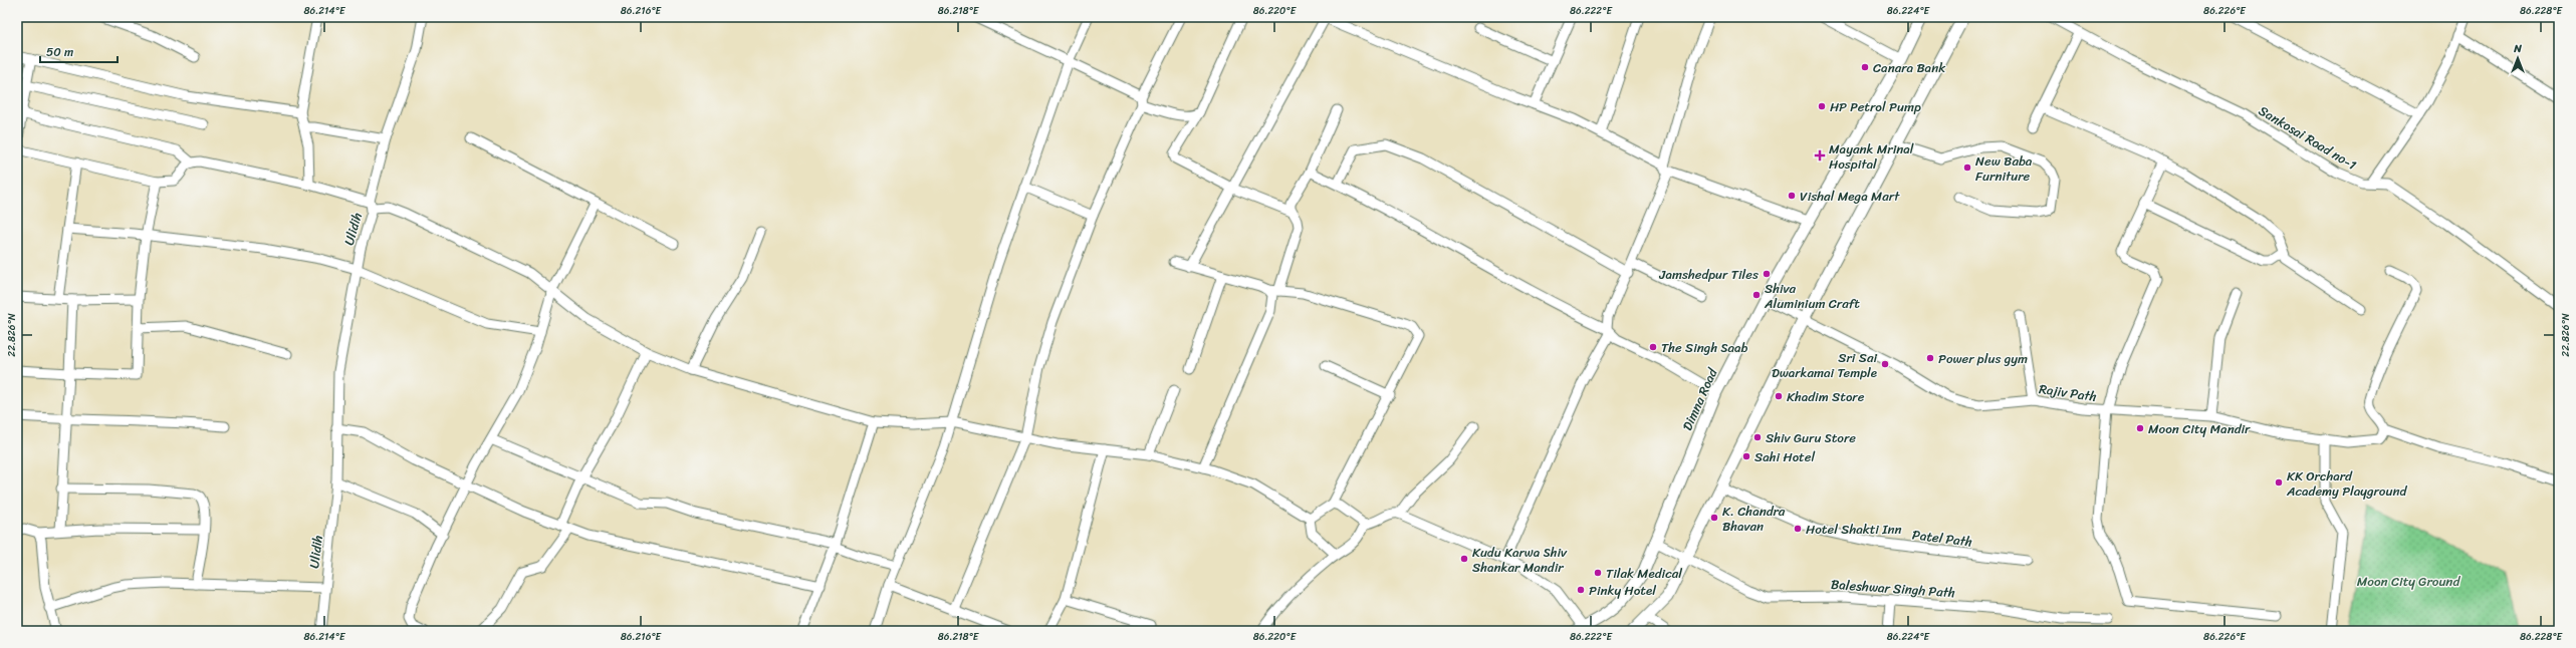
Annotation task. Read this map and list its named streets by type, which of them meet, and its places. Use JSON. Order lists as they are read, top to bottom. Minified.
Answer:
{"streets":{"street":["Sankosai Road no-1","Ulidih","Rajiv Path","Dimna Road","Patel Path","Baleshwar Singh Path"]},"crossings":[["Rajiv Path","Dimna Road"],["Dimna Road","Baleshwar Singh Path"]],"parks":["Moon City Ground"],"places":{"other":["Canara Bank","HP Petrol Pump","New Baba Furniture","Vishal Mega Mart","Jamshedpur Tiles","Shiva Aluminium Craft","The Singh Saab","Power plus gym","Sri Sai Dwarkamai Temple","Khadim Store","Moon City Mandir","Shiv Guru Store","Sahi Hotel","KK Orchard Academy Playground","K. Chandra Bhavan","Hotel Shakti Inn","Kudu Karwa Shiv Shankar Mandir","Tilak Medical","Pinky Hotel"],"health":["Mayank Mrinal Hospital"]},"scale_bar":"50 m","north":"top","coordinates":["86.214°E","86.216°E","86.218°E","86.220°E","86.222°E","86.224°E","86.226°E","86.228°E","22.826°N"]}
